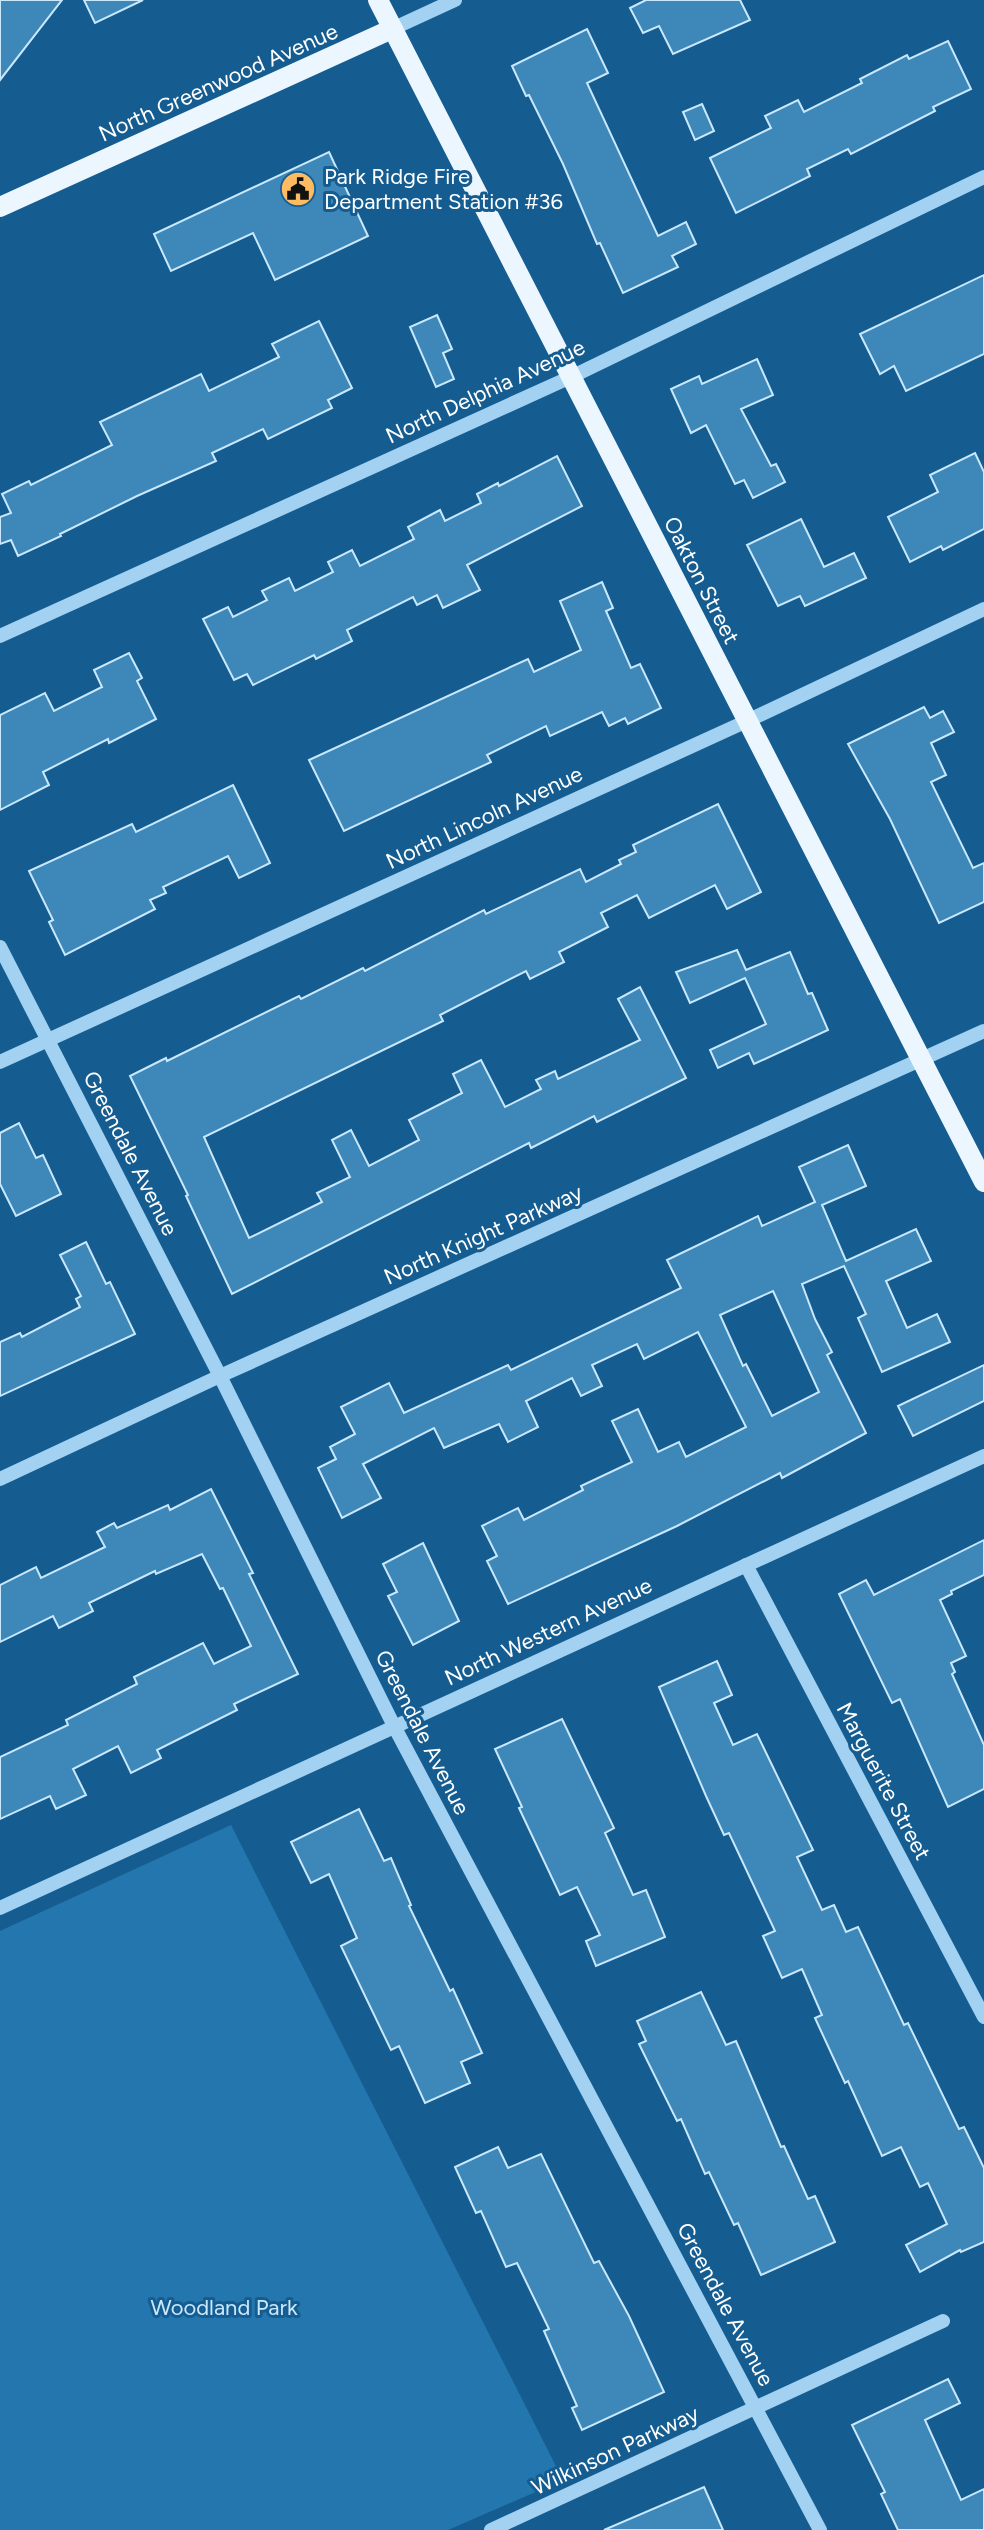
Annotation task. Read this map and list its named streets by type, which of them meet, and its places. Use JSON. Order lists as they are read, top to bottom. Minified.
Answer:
{"streets":{"main road":["North Greenwood Avenue","Oakton Street"],"street":["North Delphia Avenue","North Lincoln Avenue","Greendale Avenue","North Knight Parkway","North Western Avenue","Marguerite Street","Wilkinson Parkway"]},"crossings":[["North Greenwood Avenue","Oakton Street"],["North Delphia Avenue","Oakton Street"],["Oakton Street","North Lincoln Avenue"],["Oakton Street","North Knight Parkway"],["North Lincoln Avenue","Greendale Avenue"],["Greendale Avenue","North Knight Parkway"],["Greendale Avenue","North Western Avenue"],["Greendale Avenue","Wilkinson Parkway"],["North Western Avenue","Marguerite Street"]],"parks":["Woodland Park"],"places":{"public building":["Park Ridge Fire Department Station #36"]}}
